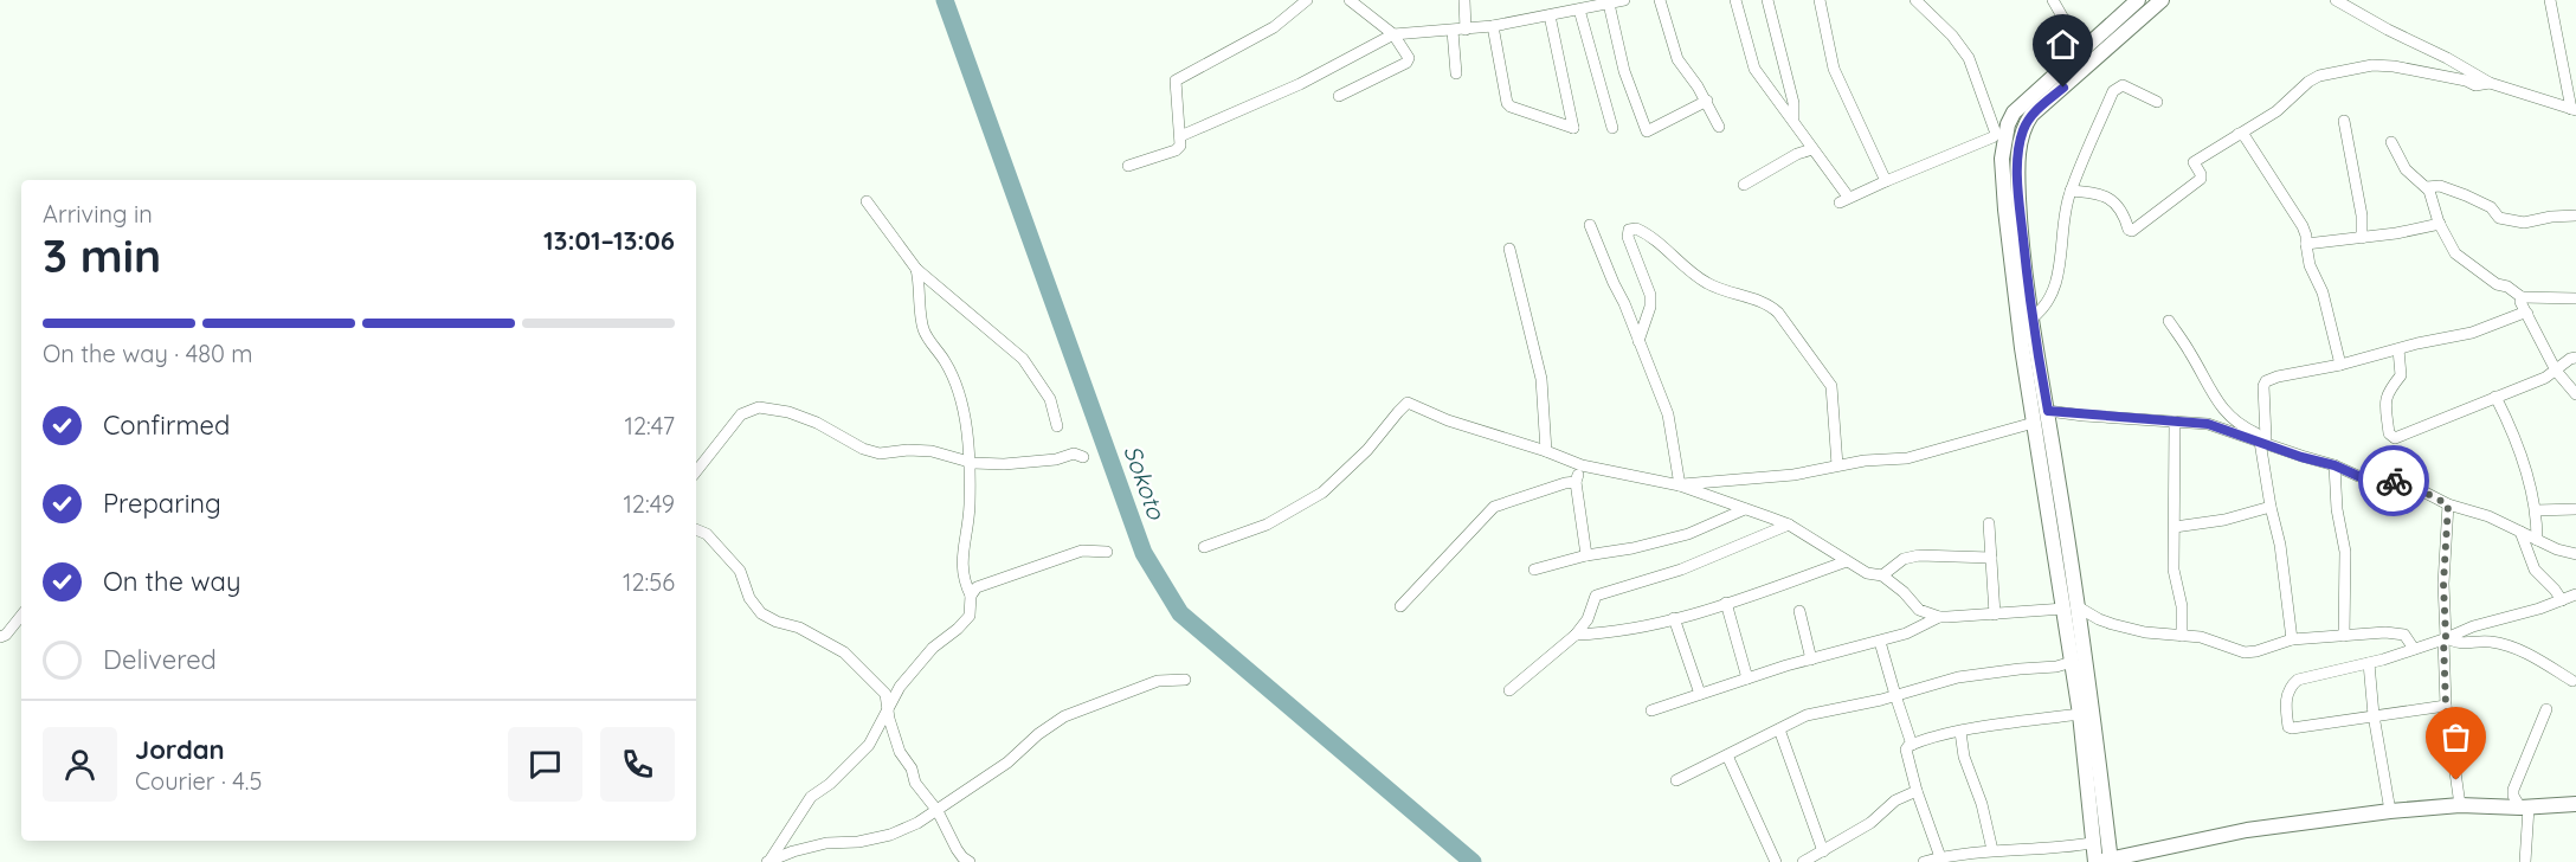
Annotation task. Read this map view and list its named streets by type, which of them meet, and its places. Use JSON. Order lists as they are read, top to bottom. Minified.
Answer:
{"water":["Sokoto"],"page":{"heading":["3 min","Arriving in","13:01–13:06"],"panel":["Jordan","Courier · 4.5"],"bar":"On the way · 480 m","list":[["Confirmed","12:47"],["Preparing","12:49"],["On the way","12:56"],"Delivered"]}}
